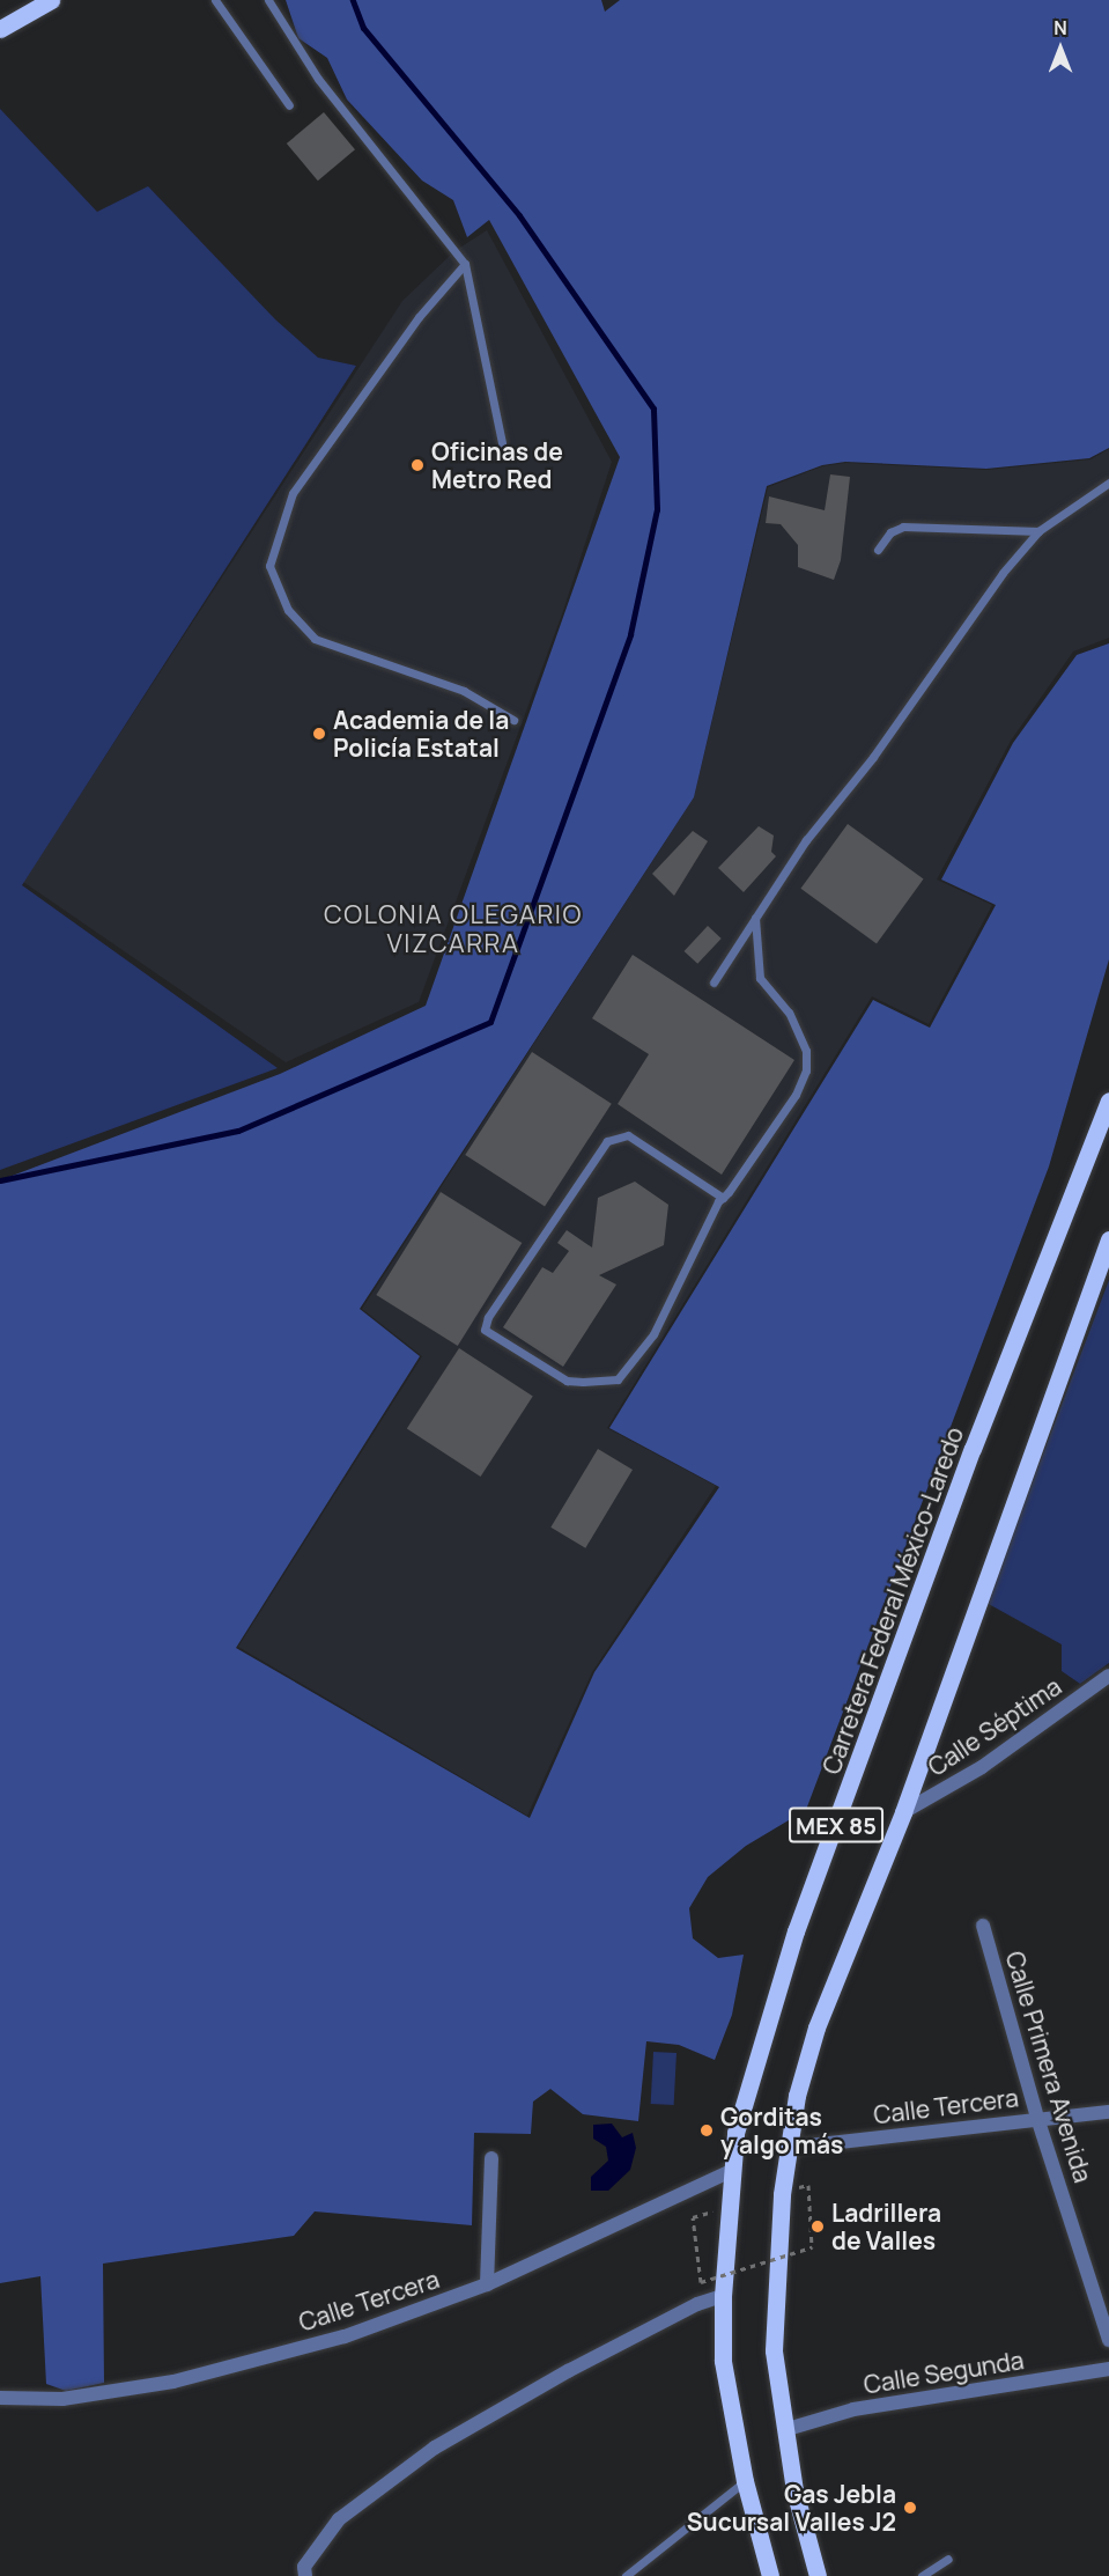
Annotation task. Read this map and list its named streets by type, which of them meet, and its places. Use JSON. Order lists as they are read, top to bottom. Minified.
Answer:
{"streets":{"main road":["Carretera Federal México-Laredo","MEX 85"],"street":["Calle Séptima","Calle Primera Avenida","Calle Tercera","Calle Segunda"]},"crossings":[["Carretera Federal México-Laredo","Calle Tercera"],["Calle Séptima","MEX 85"],["MEX 85","Calle Tercera"],["MEX 85","Calle Segunda"],["Calle Primera Avenida","Calle Tercera"]],"districts":["COLONIA OLEGARIO VIZCARRA"],"places":["Oficinas de Metro Red","Academia de la Policía Estatal","Gorditas y algo más","Ladrillera de Valles","Gas Jebla Sucursal Valles J2"],"north":"top"}
